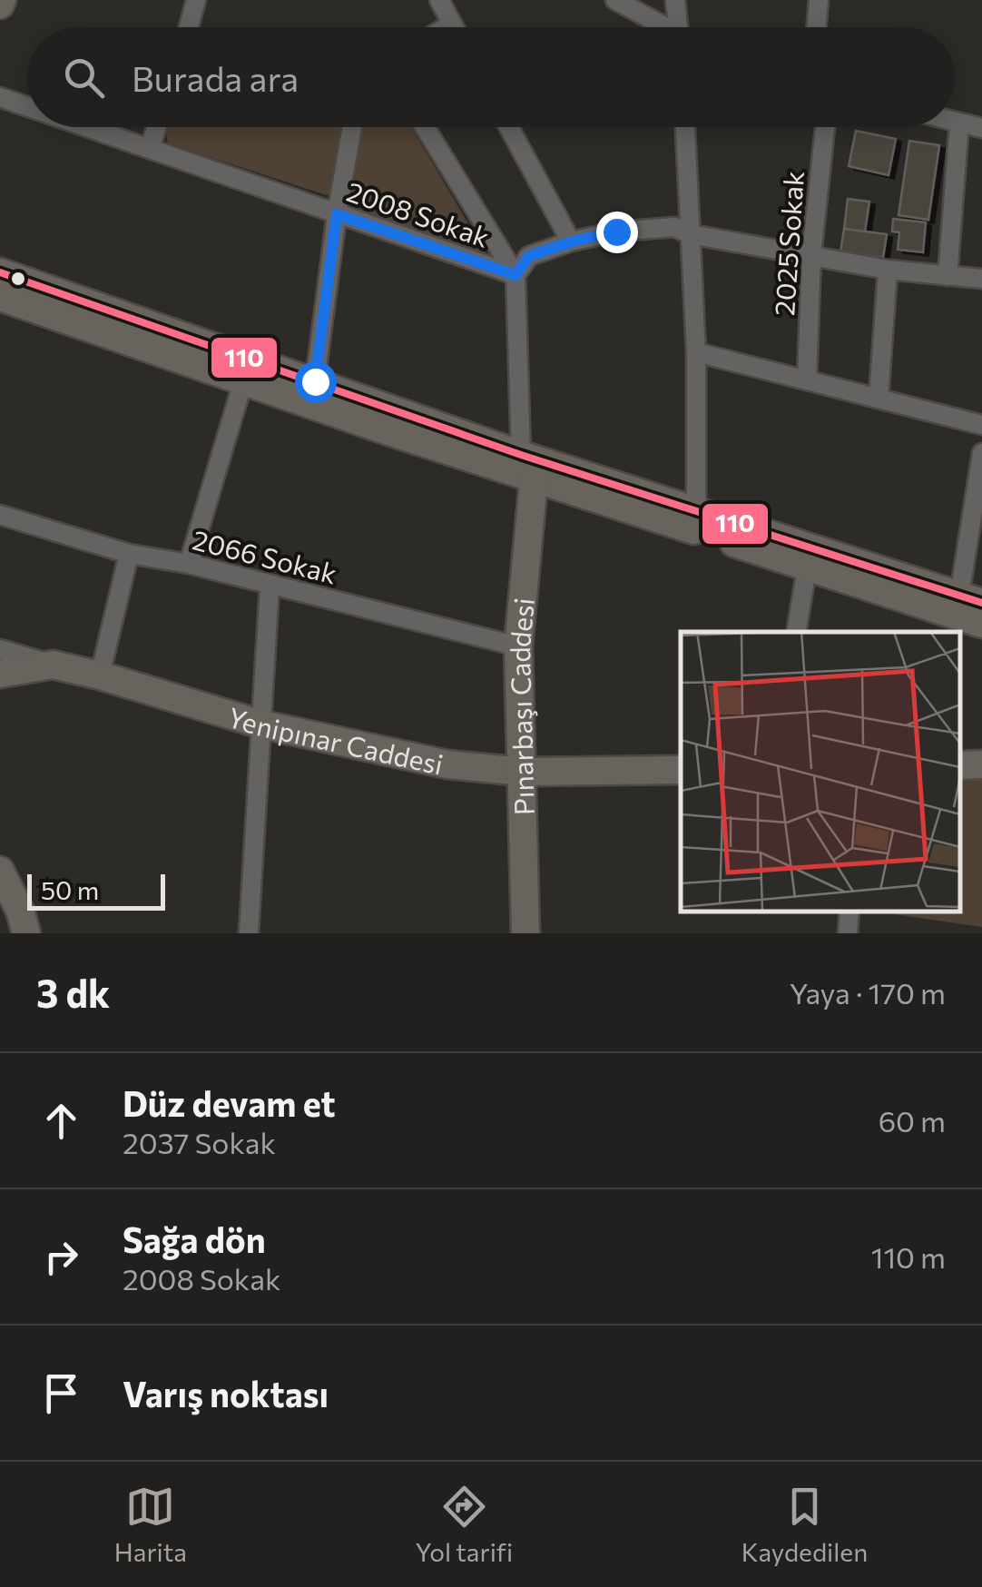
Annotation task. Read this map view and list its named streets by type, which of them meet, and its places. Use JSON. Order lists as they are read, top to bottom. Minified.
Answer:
{"streets":{"main road":["Pınarbaşı Caddesi","Yenipınar Caddesi"],"street":["2008 Sokak","2025 Sokak","2066 Sokak"]},"crossings":[["2008 Sokak","2025 Sokak"],["2066 Sokak","Pınarbaşı Caddesi"],["Pınarbaşı Caddesi","Yenipınar Caddesi"]],"lines":["transit line 110"],"scale_bar":"50 m","page":{"search":"Burada ara","scale":"50 m","heading":["3 dk","Yaya · 170 m"],"list":[["Düz devam et","2037 Sokak","60 m"],["Sağa dön","2008 Sokak","110 m"],"Varış noktası"],"nav":["Harita","Yol tarifi","Kaydedilen"]}}
